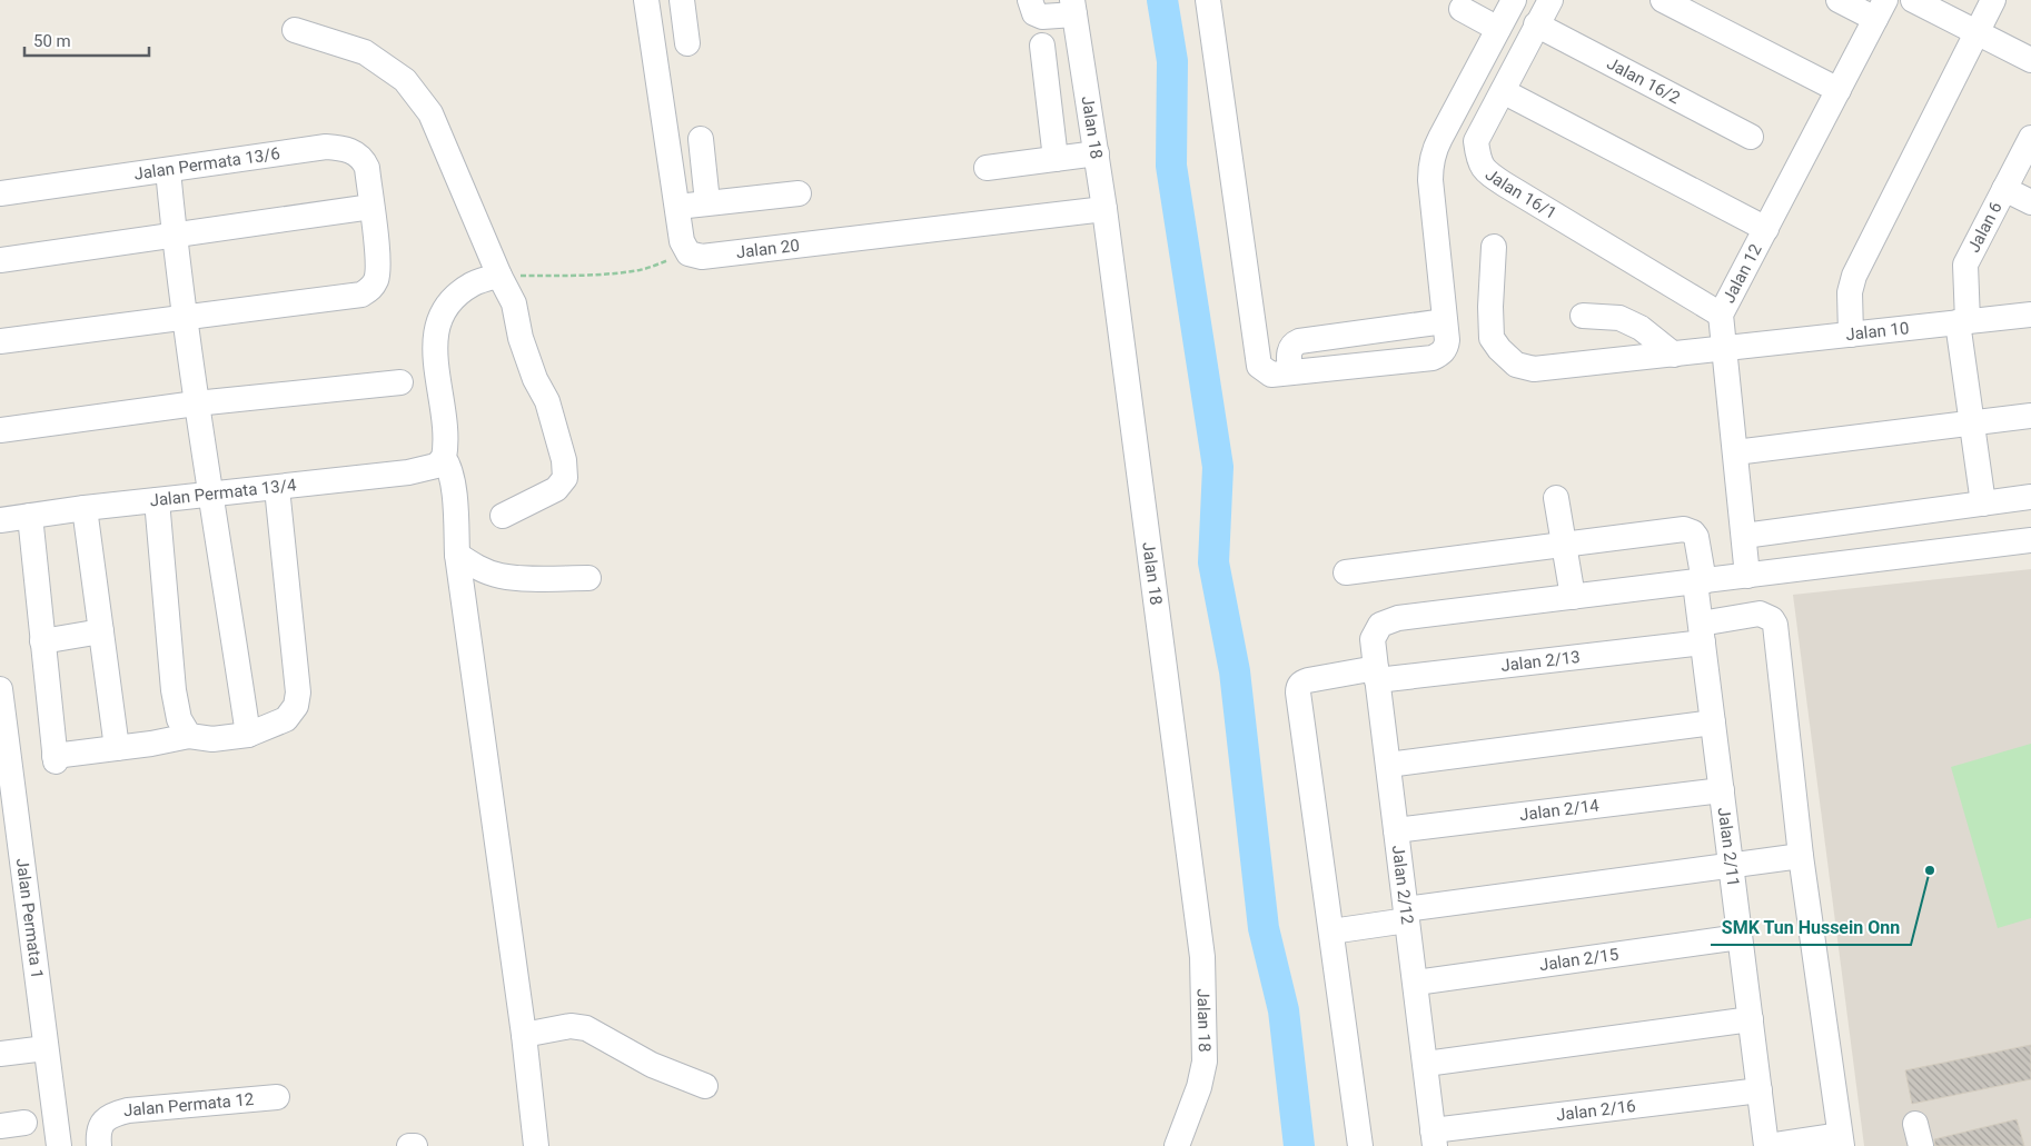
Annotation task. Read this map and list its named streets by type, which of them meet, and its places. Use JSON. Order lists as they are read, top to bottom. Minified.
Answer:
{"streets":{"street":["Jalan 16/2","Jalan 18","Jalan Permata 13/6","Jalan 16/1","Jalan 6","Jalan 20","Jalan 12","Jalan 10","Jalan Permata 13/4","Jalan 2/13","Jalan 2/14","Jalan 2/11","Jalan 2/12","Jalan Permata 1","Jalan 2/15","Jalan Permata 12","Jalan 2/16"]},"crossings":[["Jalan 16/2","Jalan 16/1"],["Jalan 18","Jalan 20"],["Jalan 16/1","Jalan 12"],["Jalan 6","Jalan 10"],["Jalan 12","Jalan 10"],["Jalan 2/13","Jalan 2/11"],["Jalan 2/13","Jalan 2/12"],["Jalan 2/14","Jalan 2/11"],["Jalan 2/14","Jalan 2/12"],["Jalan 2/11","Jalan 2/15"],["Jalan 2/11","Jalan 2/16"],["Jalan 2/12","Jalan 2/15"],["Jalan 2/12","Jalan 2/16"]],"places":["SMK Tun Hussein Onn"],"scale_bar":"50 m"}
